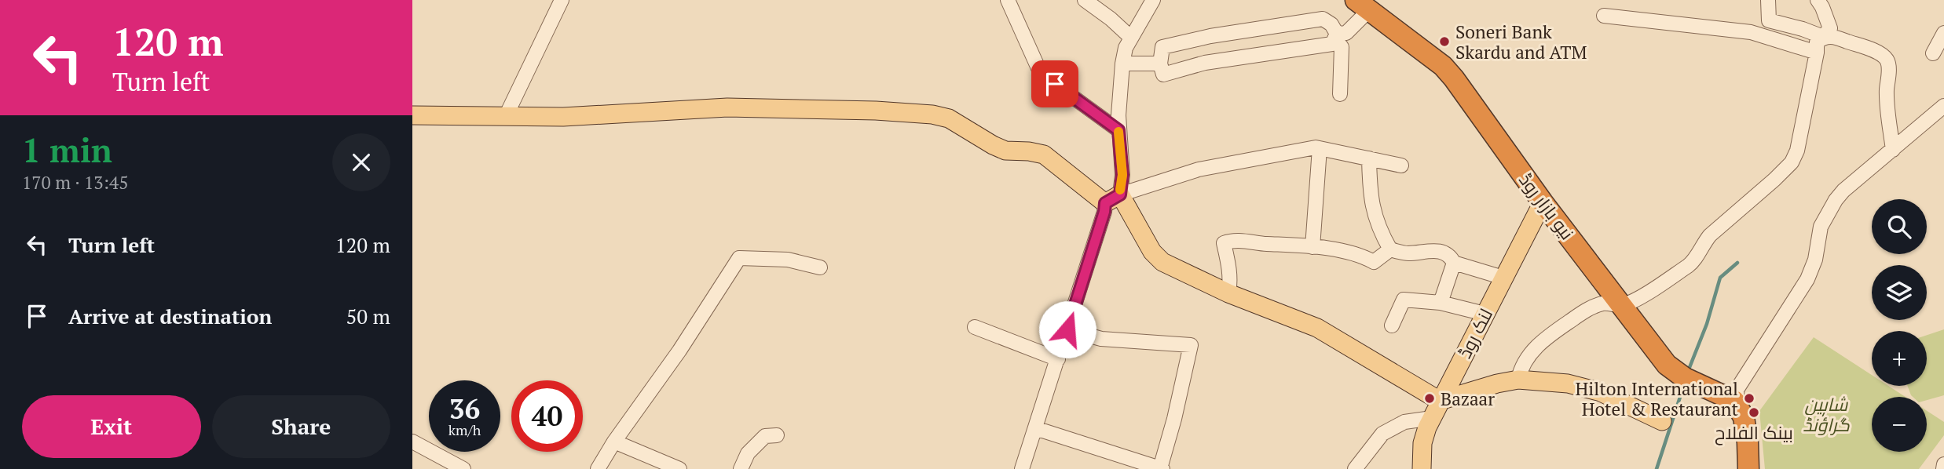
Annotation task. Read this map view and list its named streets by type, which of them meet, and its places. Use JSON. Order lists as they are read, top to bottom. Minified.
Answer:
{"streets":{"highway":["نیو بازار روڈ"],"main road":["لنک روڈ"]},"crossings":[["نیو بازار روڈ","لنک روڈ"]],"parks":["شاہین گراؤنڈ"],"places":["Soneri Bank Skardu and ATM","Bazaar","Hilton International Hotel & Restaurant","بینک الفلاح"],"page":{"turn":["120 m","Turn left"],"heading":["1 min","170 m · 13:45"],"map_buttons":["+","−"],"list":[{"name":"Turn left","value":"120 m"},{"name":"Arrive at destination","value":"50 m"}],"speed":"36 km/h","limit":"40","buttons":["Exit","Share"]}}
